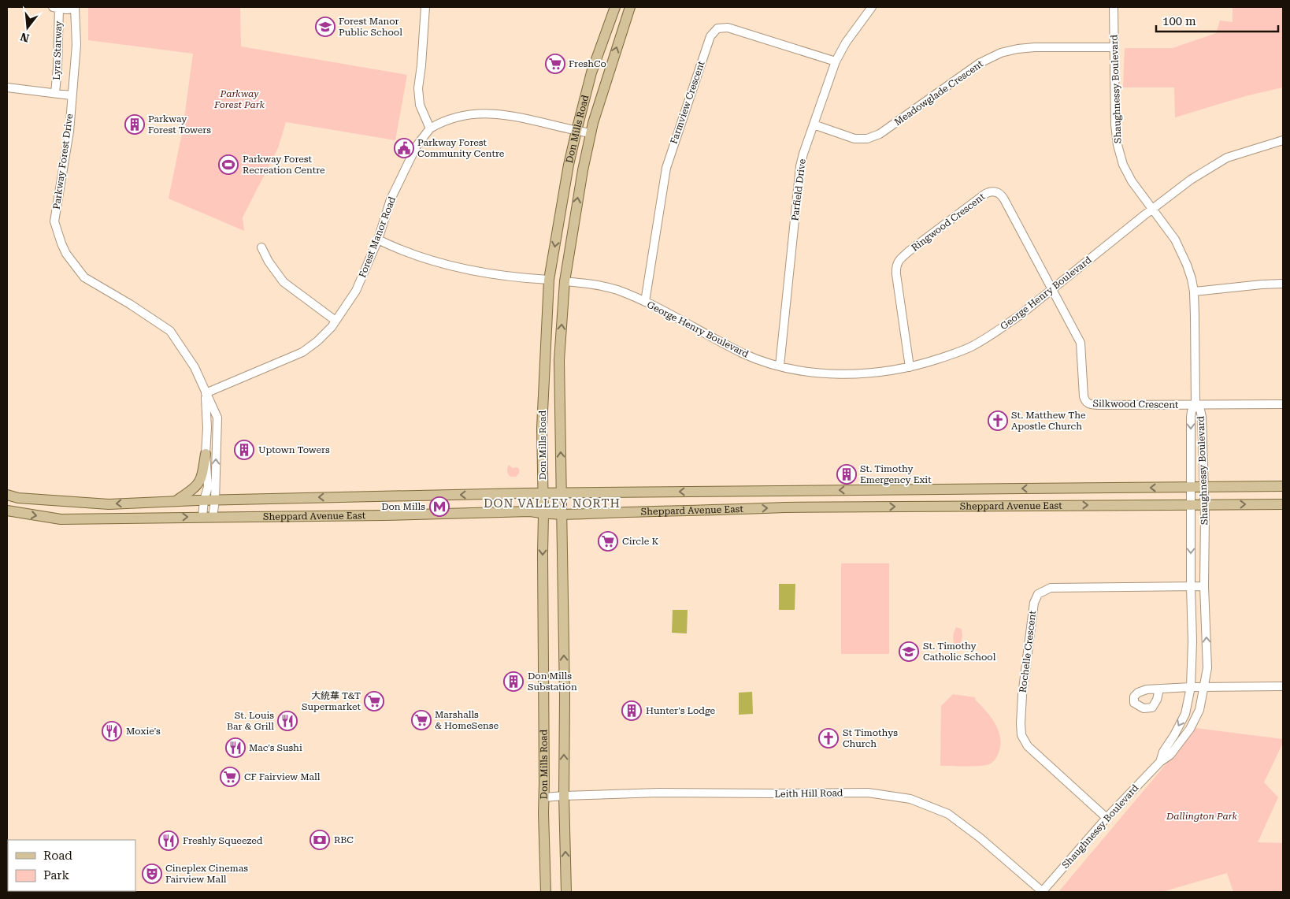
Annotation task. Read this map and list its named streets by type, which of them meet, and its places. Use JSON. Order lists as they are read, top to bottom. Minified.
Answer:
{"streets":{"main road":["Don Mills Road","Sheppard Avenue East"],"street":["Lyra Starway","Shaughnessy Boulevard","Meadowglade Crescent","Farmview Crescent","Parkway Forest Drive","Parfield Drive","Ringwood Crescent","Forest Manor Road","George Henry Boulevard","Silkwood Crescent","Rochelle Crescent","Leith Hill Road"]},"crossings":[["Shaughnessy Boulevard","Meadowglade Crescent"],["Shaughnessy Boulevard","George Henry Boulevard"],["Shaughnessy Boulevard","Silkwood Crescent"],["Shaughnessy Boulevard","Sheppard Avenue East"],["Shaughnessy Boulevard","Rochelle Crescent"],["Shaughnessy Boulevard","Leith Hill Road"],["Meadowglade Crescent","Parfield Drive"],["Farmview Crescent","Parfield Drive"],["Farmview Crescent","George Henry Boulevard"],["Don Mills Road","George Henry Boulevard"],["Don Mills Road","Sheppard Avenue East"],["Don Mills Road","Leith Hill Road"],["Parkway Forest Drive","Forest Manor Road"],["Parkway Forest Drive","Sheppard Avenue East"],["Parfield Drive","George Henry Boulevard"],["Ringwood Crescent","George Henry Boulevard"],["Ringwood Crescent","Silkwood Crescent"],["George Henry Boulevard","Silkwood Crescent"]],"districts":["DON VALLEY NORTH"],"parks":["Parkway Forest Park","Dallington Park"],"places":{"school or university":["Forest Manor Public School","St. Timothy Catholic School"],"supermarket":["FreshCo","Circle K","大統華 T&T Supermarket","Marshalls & HomeSense","CF Fairview Mall"],"building":["Parkway Forest Towers","Uptown Towers","St. Timothy Emergency Exit","Don Mills Substation","Hunter's Lodge"],"public building":["Parkway Forest Community Centre"],"sports":["Parkway Forest Recreation Centre"],"church":["St. Matthew The Apostle Church","St Timothys Church"],"metro station":["Don Mills"],"restaurant":["St. Louis Bar & Grill","Moxie's","Mac's Sushi","Freshly Squeezed"],"bank":["RBC"],"theatre":["Cineplex Cinemas Fairview Mall"]},"legend":["Road","Park"],"scale_bar":"100 m","north":"bottom"}
